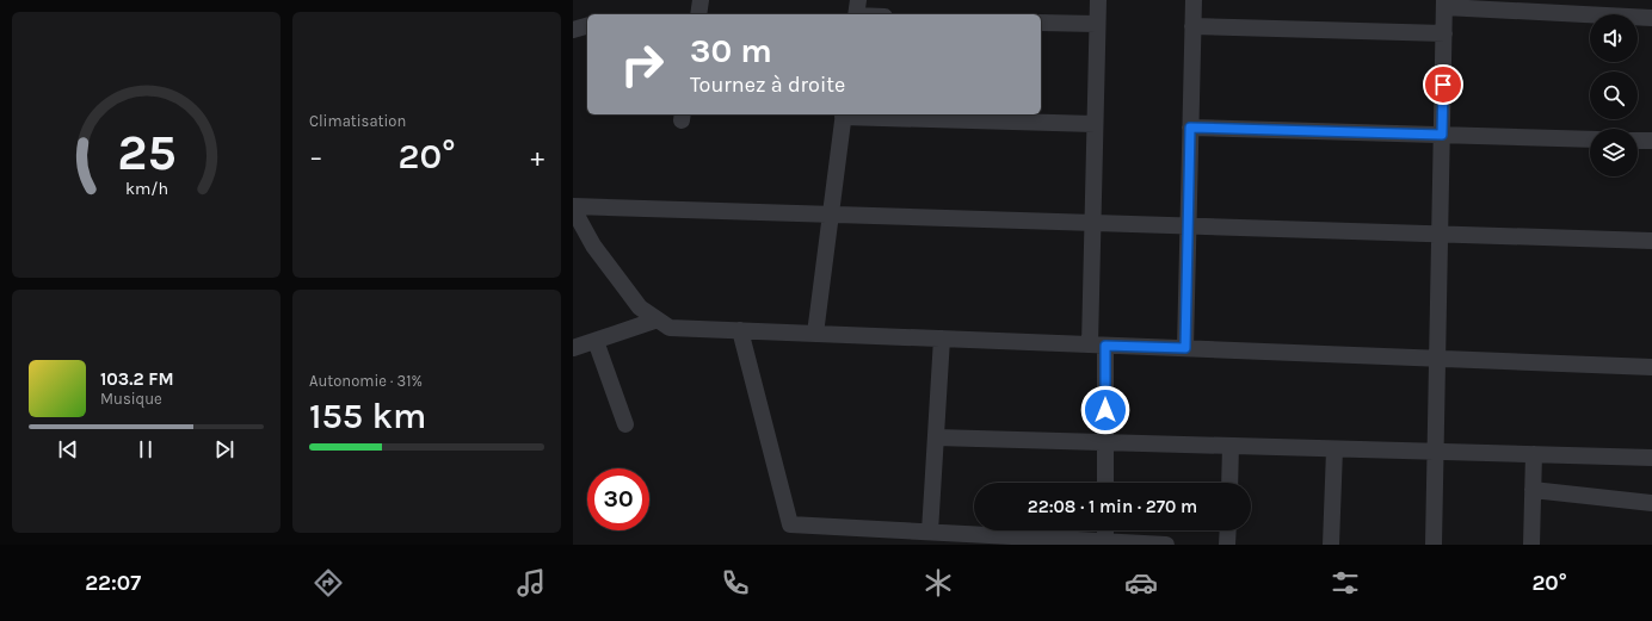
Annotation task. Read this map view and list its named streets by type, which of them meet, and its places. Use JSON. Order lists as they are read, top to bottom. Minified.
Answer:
{"page":{"tile":["Climatisation",["Autonomie · 31%","155 km"]],"turn":["30 m","Tournez à droite"],"heat":["−","20°","+"],"song":["103.2 FM","Musique"],"limit":"30","trip":"22:08 · 1 min · 270 m","tabs":["22:07","20°"],"gauge":["25","km/h"]}}
